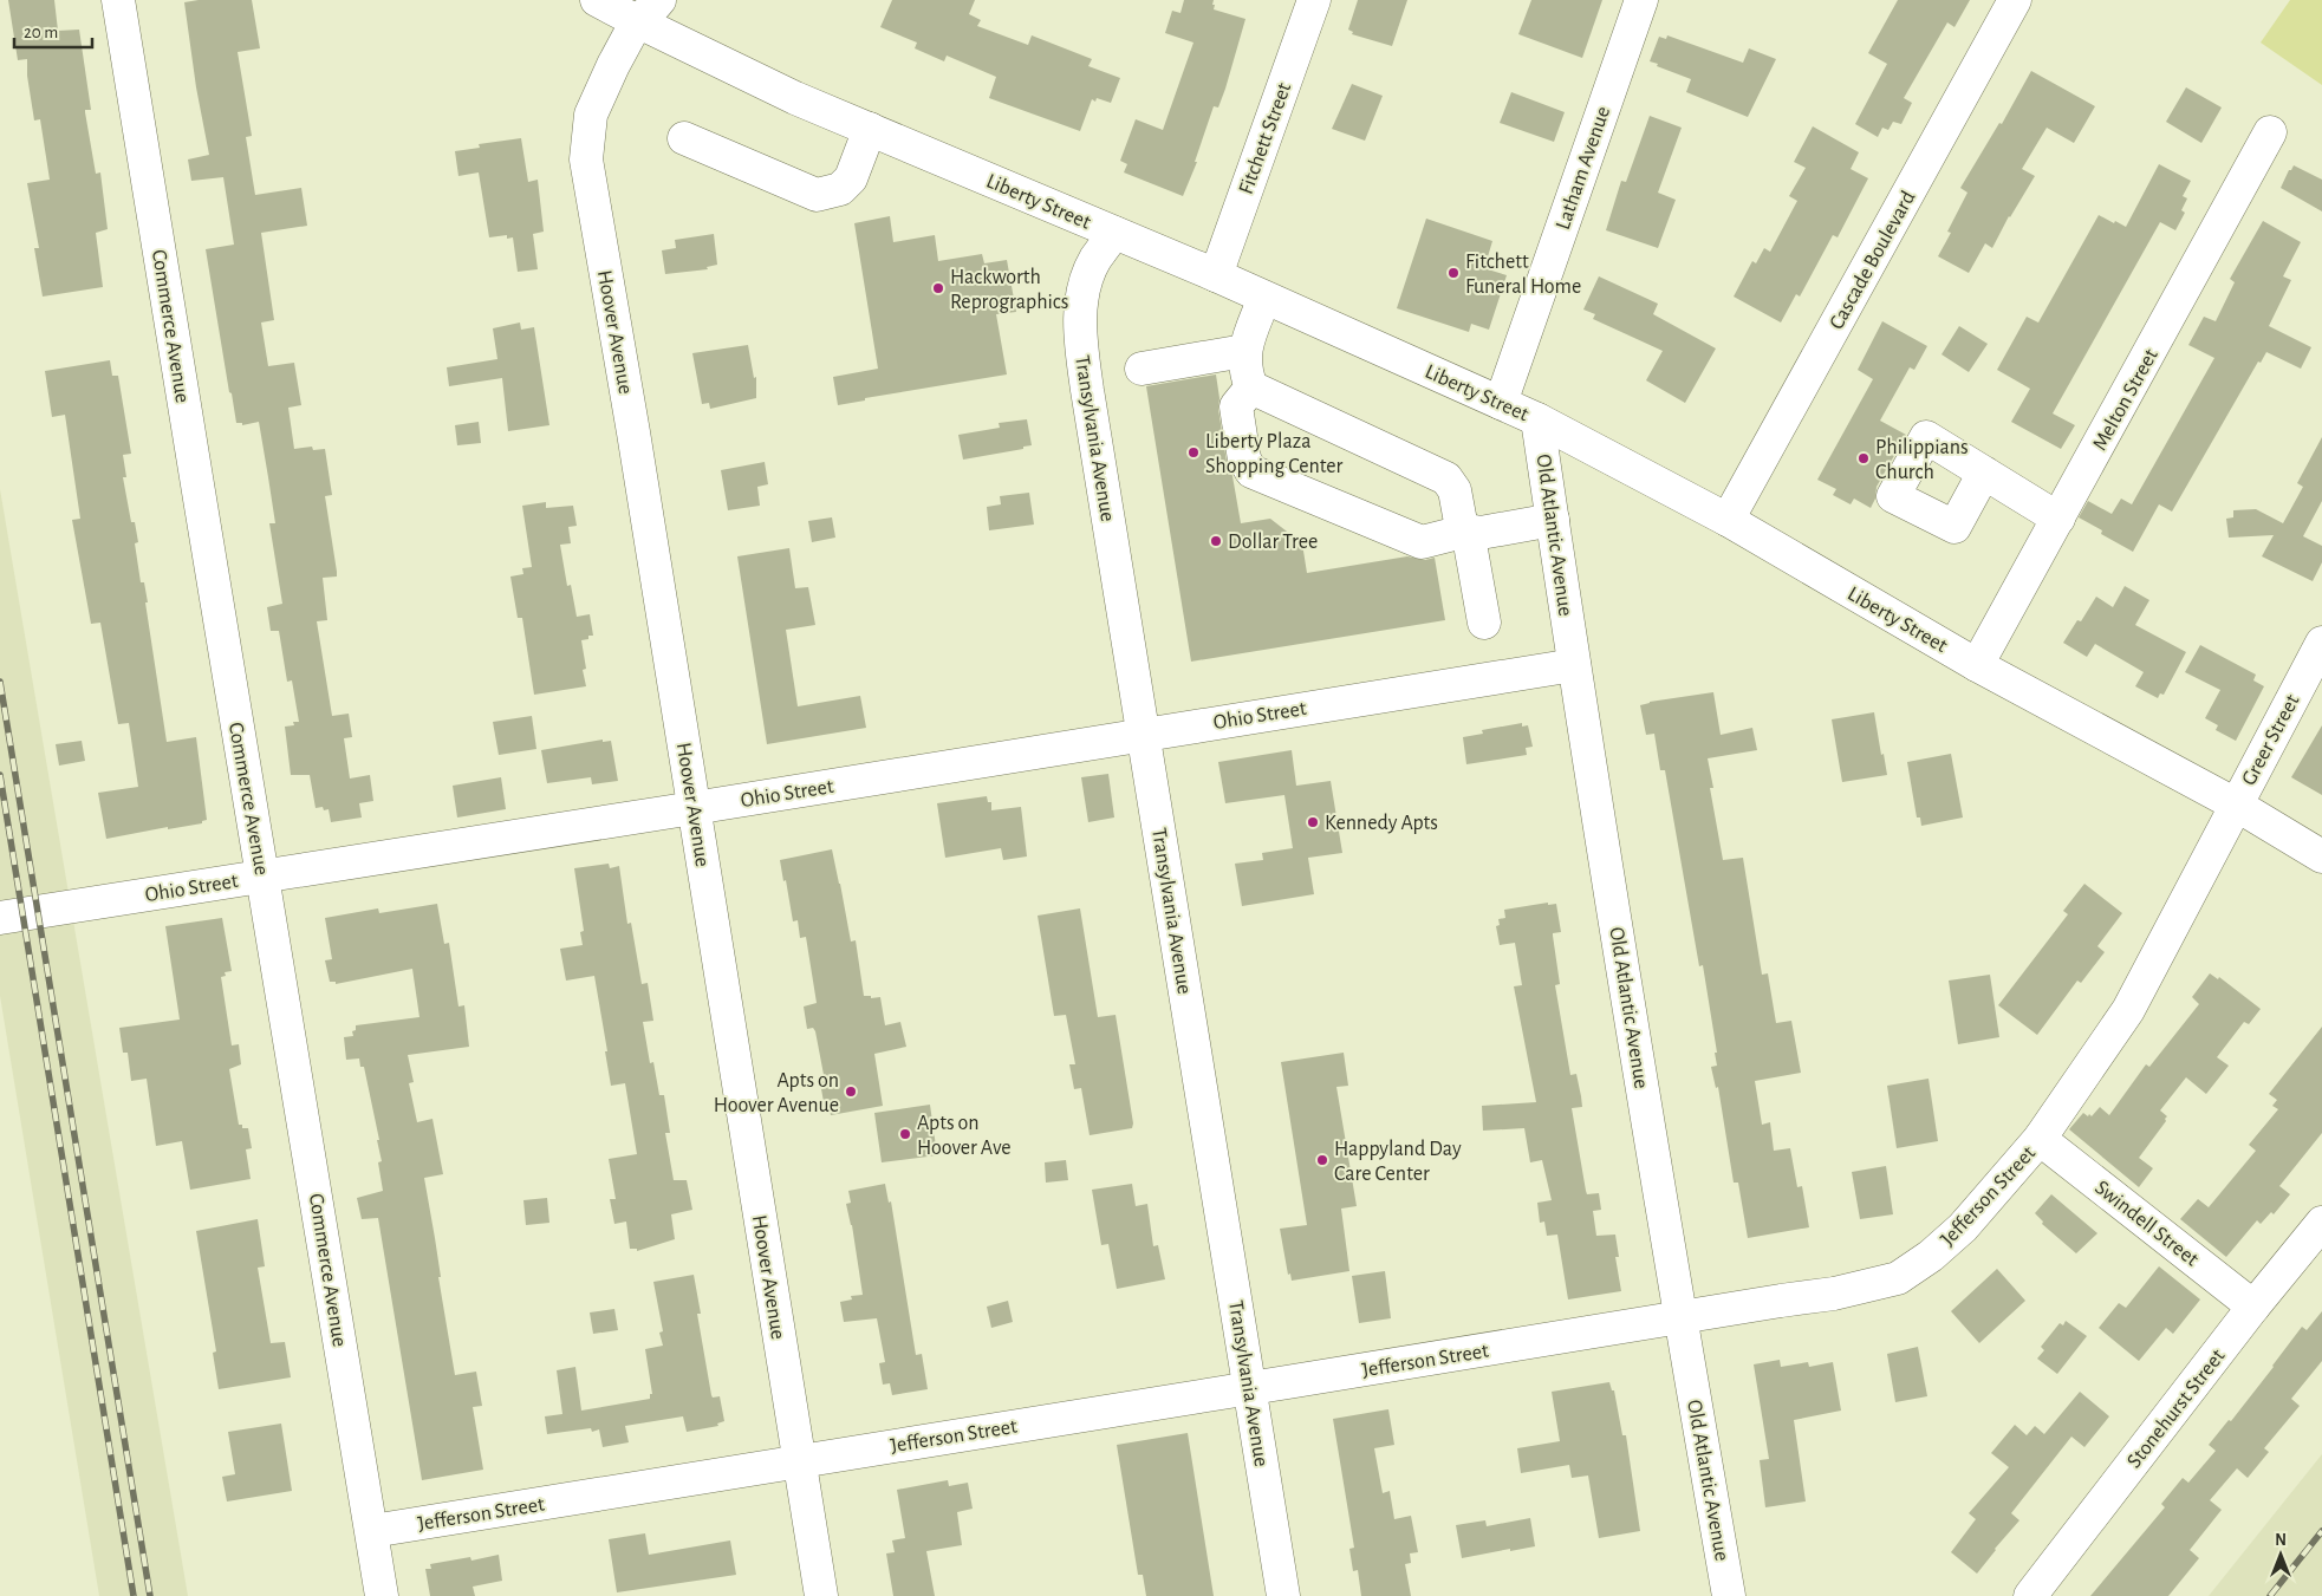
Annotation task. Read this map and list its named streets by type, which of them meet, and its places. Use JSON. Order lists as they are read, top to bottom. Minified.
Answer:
{"streets":{"street":["Fitchett Street","Latham Avenue","Liberty Street","Cascade Boulevard","Commerce Avenue","Hoover Avenue","Melton Street","Transylvania Avenue","Old Atlantic Avenue","Ohio Street","Greer Street","Jefferson Street","Swindell Street","Stonehurst Street"]},"crossings":[["Fitchett Street","Liberty Street"],["Latham Avenue","Liberty Street"],["Liberty Street","Cascade Boulevard"],["Liberty Street","Hoover Avenue"],["Liberty Street","Melton Street"],["Liberty Street","Transylvania Avenue"],["Liberty Street","Old Atlantic Avenue"],["Liberty Street","Greer Street"],["Liberty Street","Jefferson Street"],["Commerce Avenue","Ohio Street"],["Commerce Avenue","Jefferson Street"],["Hoover Avenue","Ohio Street"],["Hoover Avenue","Jefferson Street"],["Transylvania Avenue","Ohio Street"],["Transylvania Avenue","Jefferson Street"],["Old Atlantic Avenue","Ohio Street"],["Old Atlantic Avenue","Jefferson Street"],["Greer Street","Jefferson Street"],["Jefferson Street","Swindell Street"],["Swindell Street","Stonehurst Street"]],"places":["Fitchett Funeral Home","Hackworth Reprographics","Liberty Plaza Shopping Center","Philippians Church","Dollar Tree","Kennedy Apts","Apts on Hoover Avenue","Apts on Hoover Ave","Happyland Day Care Center"],"scale_bar":"20 m","north":"top"}
